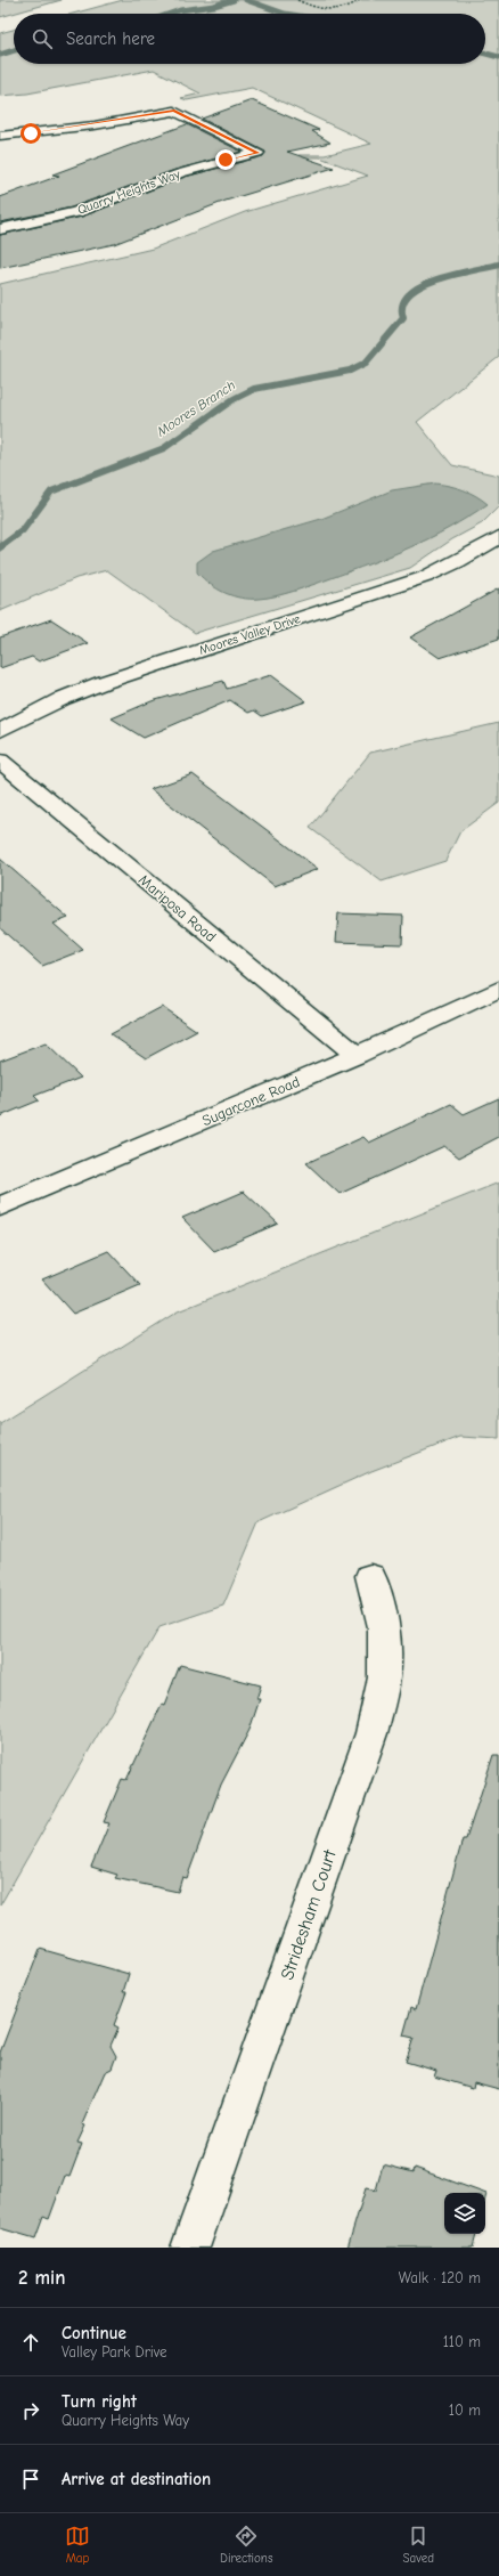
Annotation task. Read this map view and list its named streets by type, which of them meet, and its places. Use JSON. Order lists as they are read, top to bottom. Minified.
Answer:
{"streets":{"street":["Quarry Heights Way","Moores Valley Drive","Mariposa Road","Sugarcone Road","Stridesham Court"]},"crossings":[["Mariposa Road","Sugarcone Road"]],"water":["Moores Branch"],"page":{"search":"Search here","heading":["2 min","Walk · 120 m"],"list":[["Continue","Valley Park Drive","110 m"],["Turn right","Quarry Heights Way","10 m"],"Arrive at destination"],"nav":["Map","Directions","Saved"]}}
